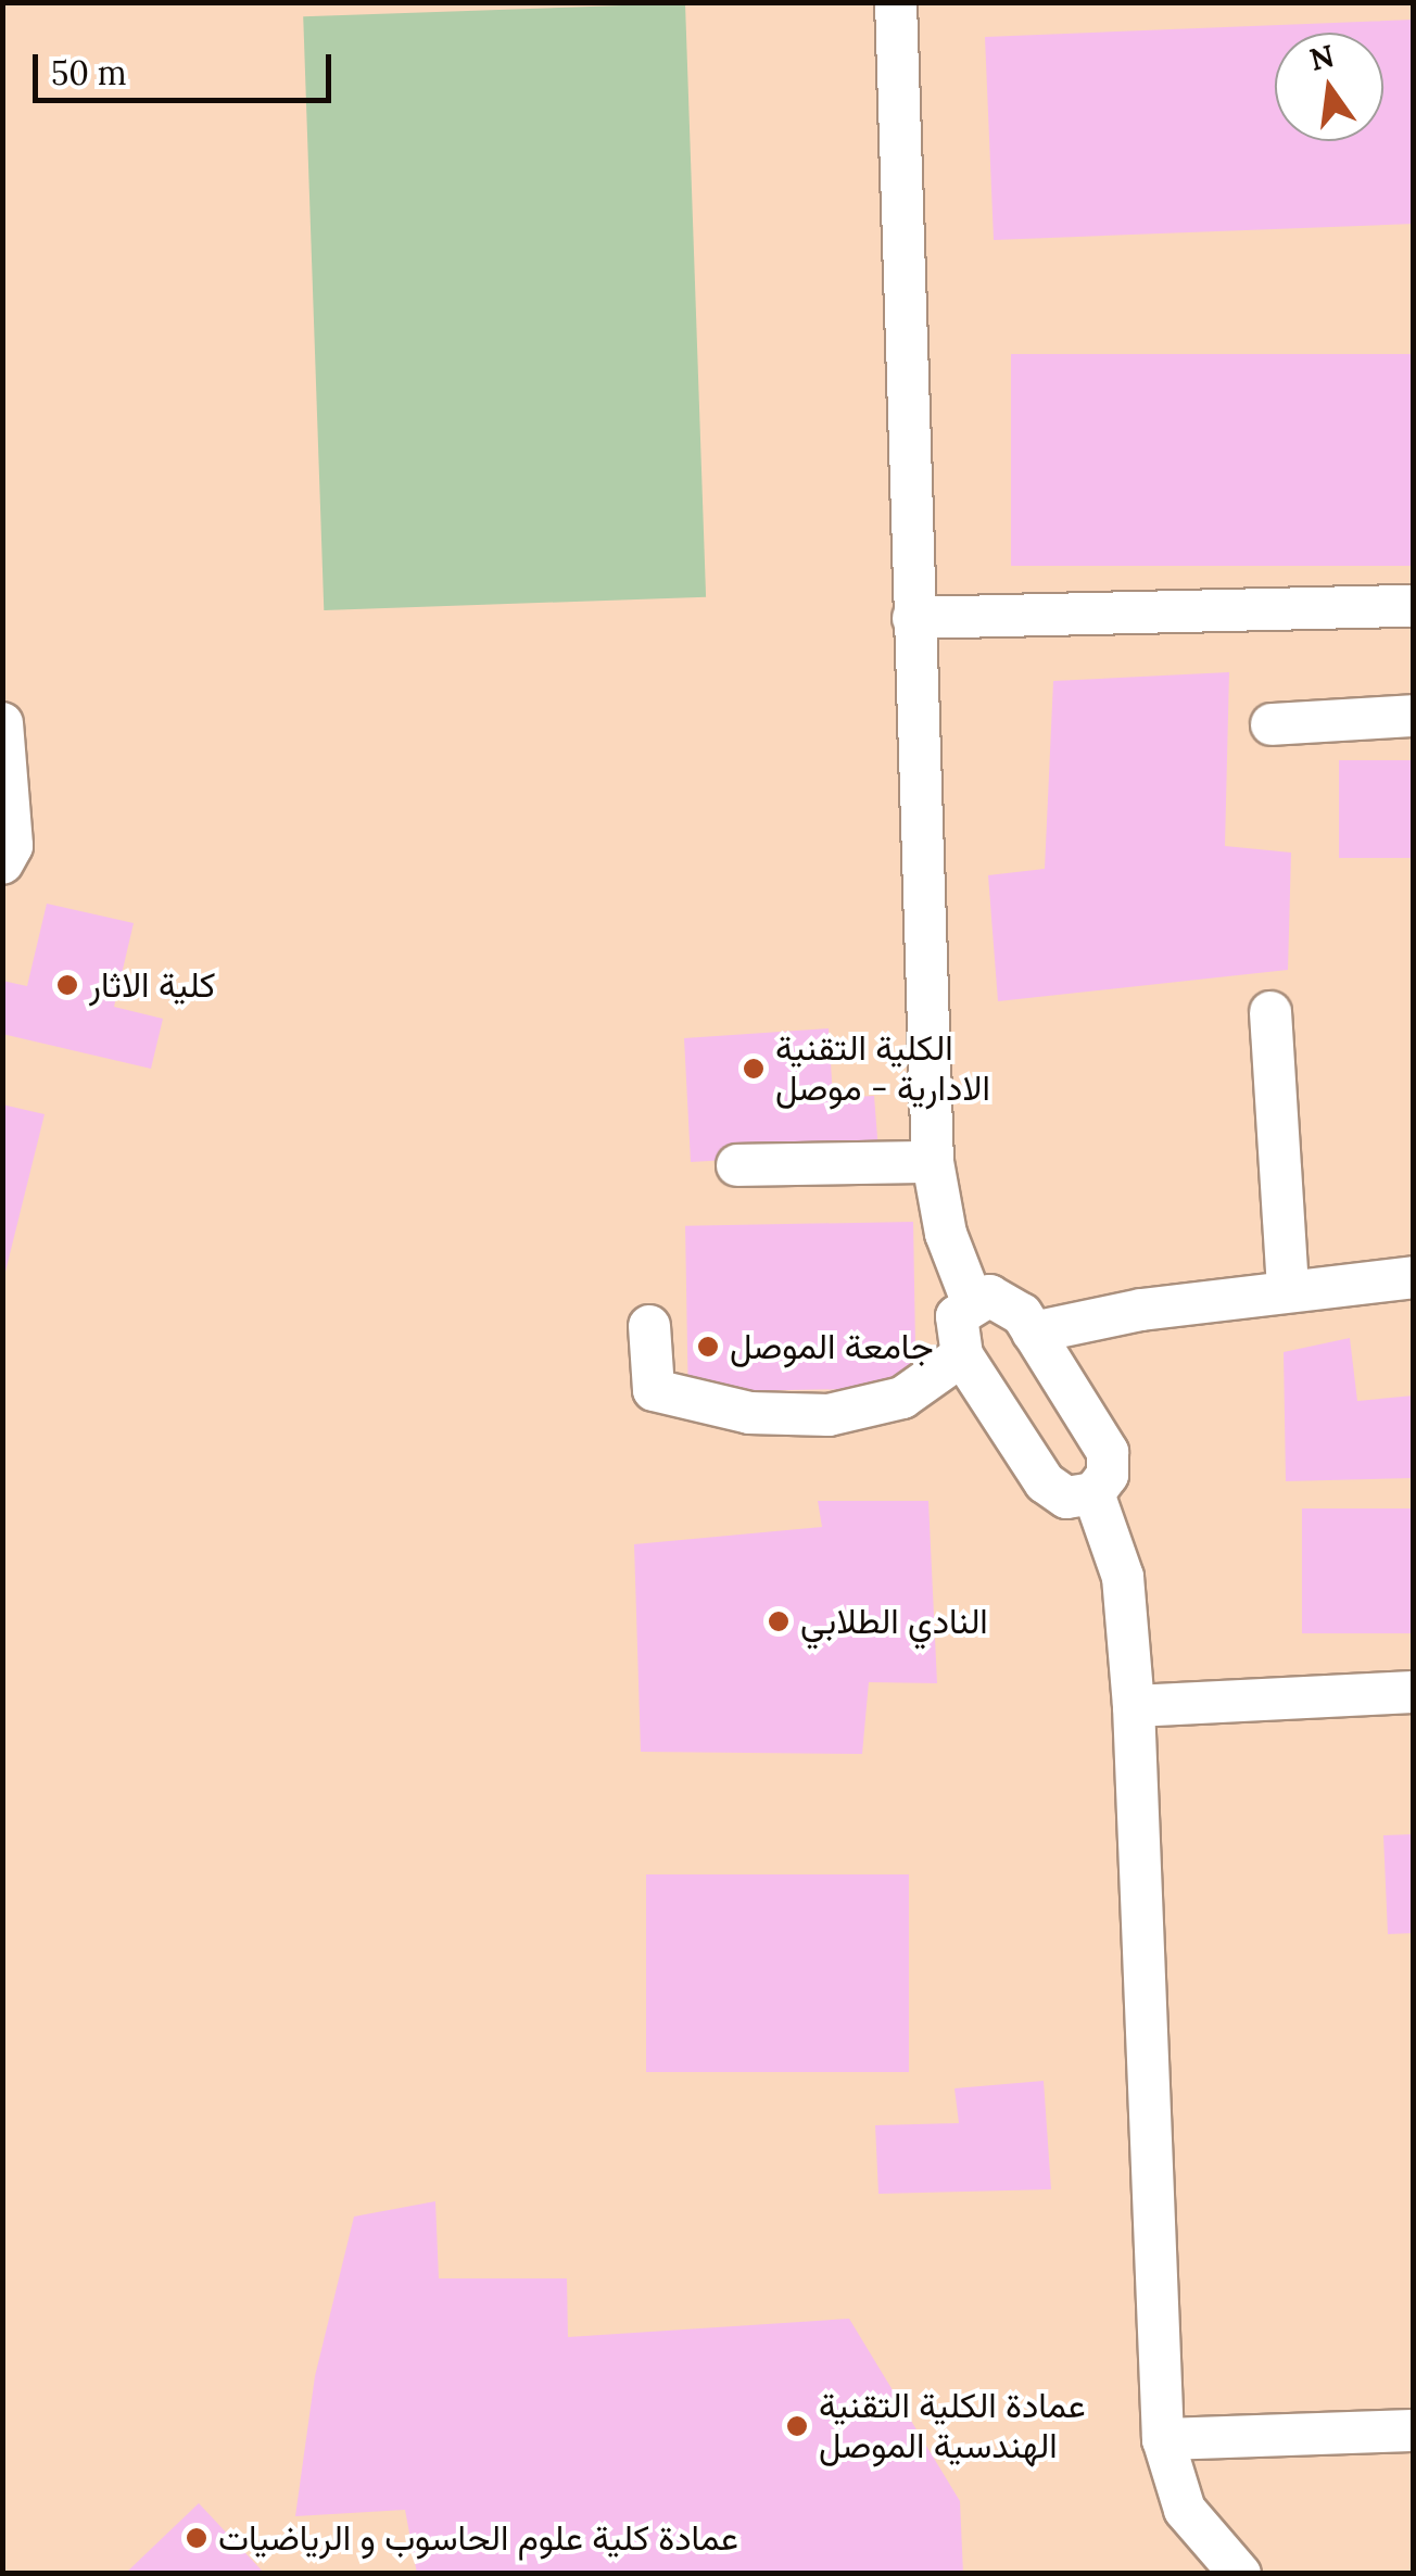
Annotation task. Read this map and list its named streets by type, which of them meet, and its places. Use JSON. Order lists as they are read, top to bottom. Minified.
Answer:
{"places":["كلية الاثار","الكلية التقنية الادارية - موصل","جامعة الموصل","النادي الطلابي","عمادة الكلية التقنية الهندسية الموصل","عمادة كلية علوم الحاسوب و الرياضيات"],"scale_bar":"50 m","north":"top"}
